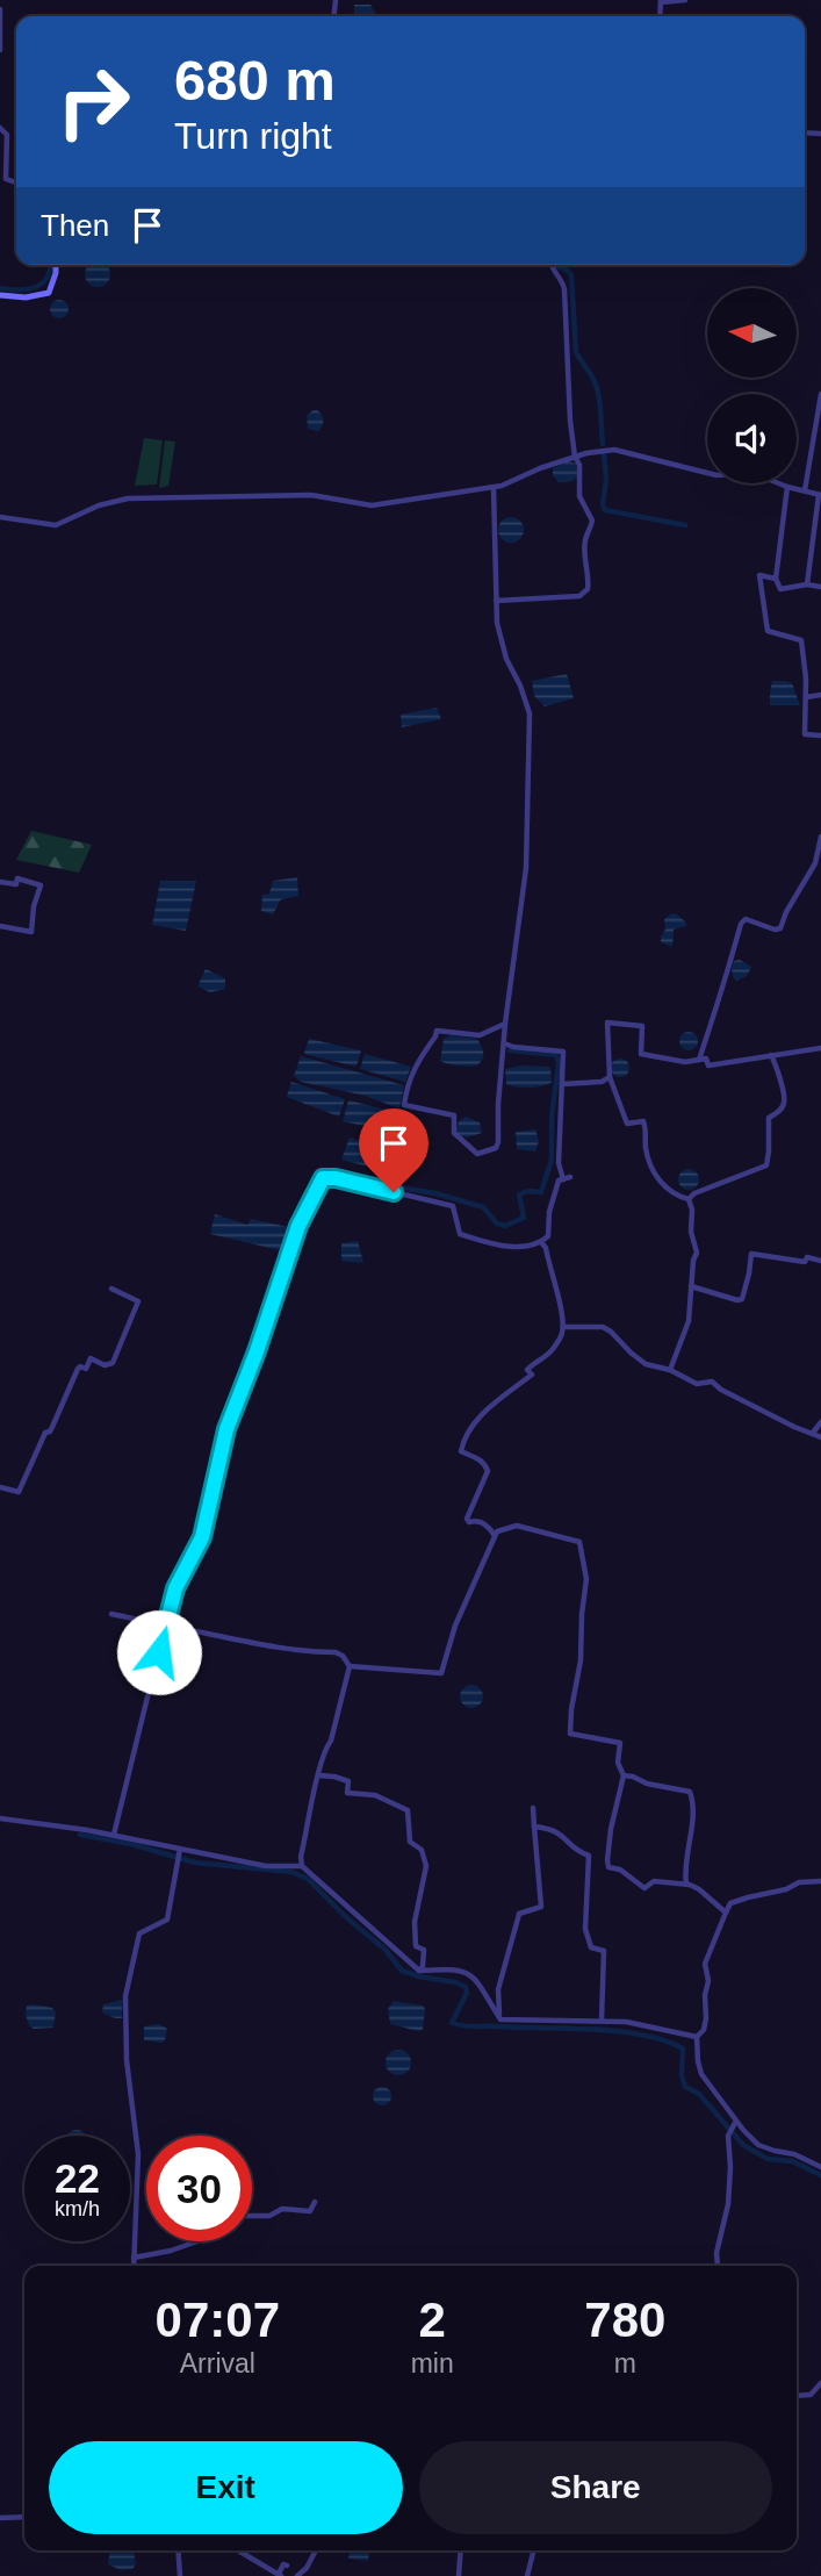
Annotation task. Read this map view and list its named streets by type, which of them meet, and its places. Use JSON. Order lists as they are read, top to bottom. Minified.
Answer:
{"north":"left","page":{"turn":["680 m","Turn right"],"then":"Then","speed":"22 km/h","limit":"30","eta":["07:07","Arrival","2","min","780","m"],"buttons":["Exit","Share"]}}
